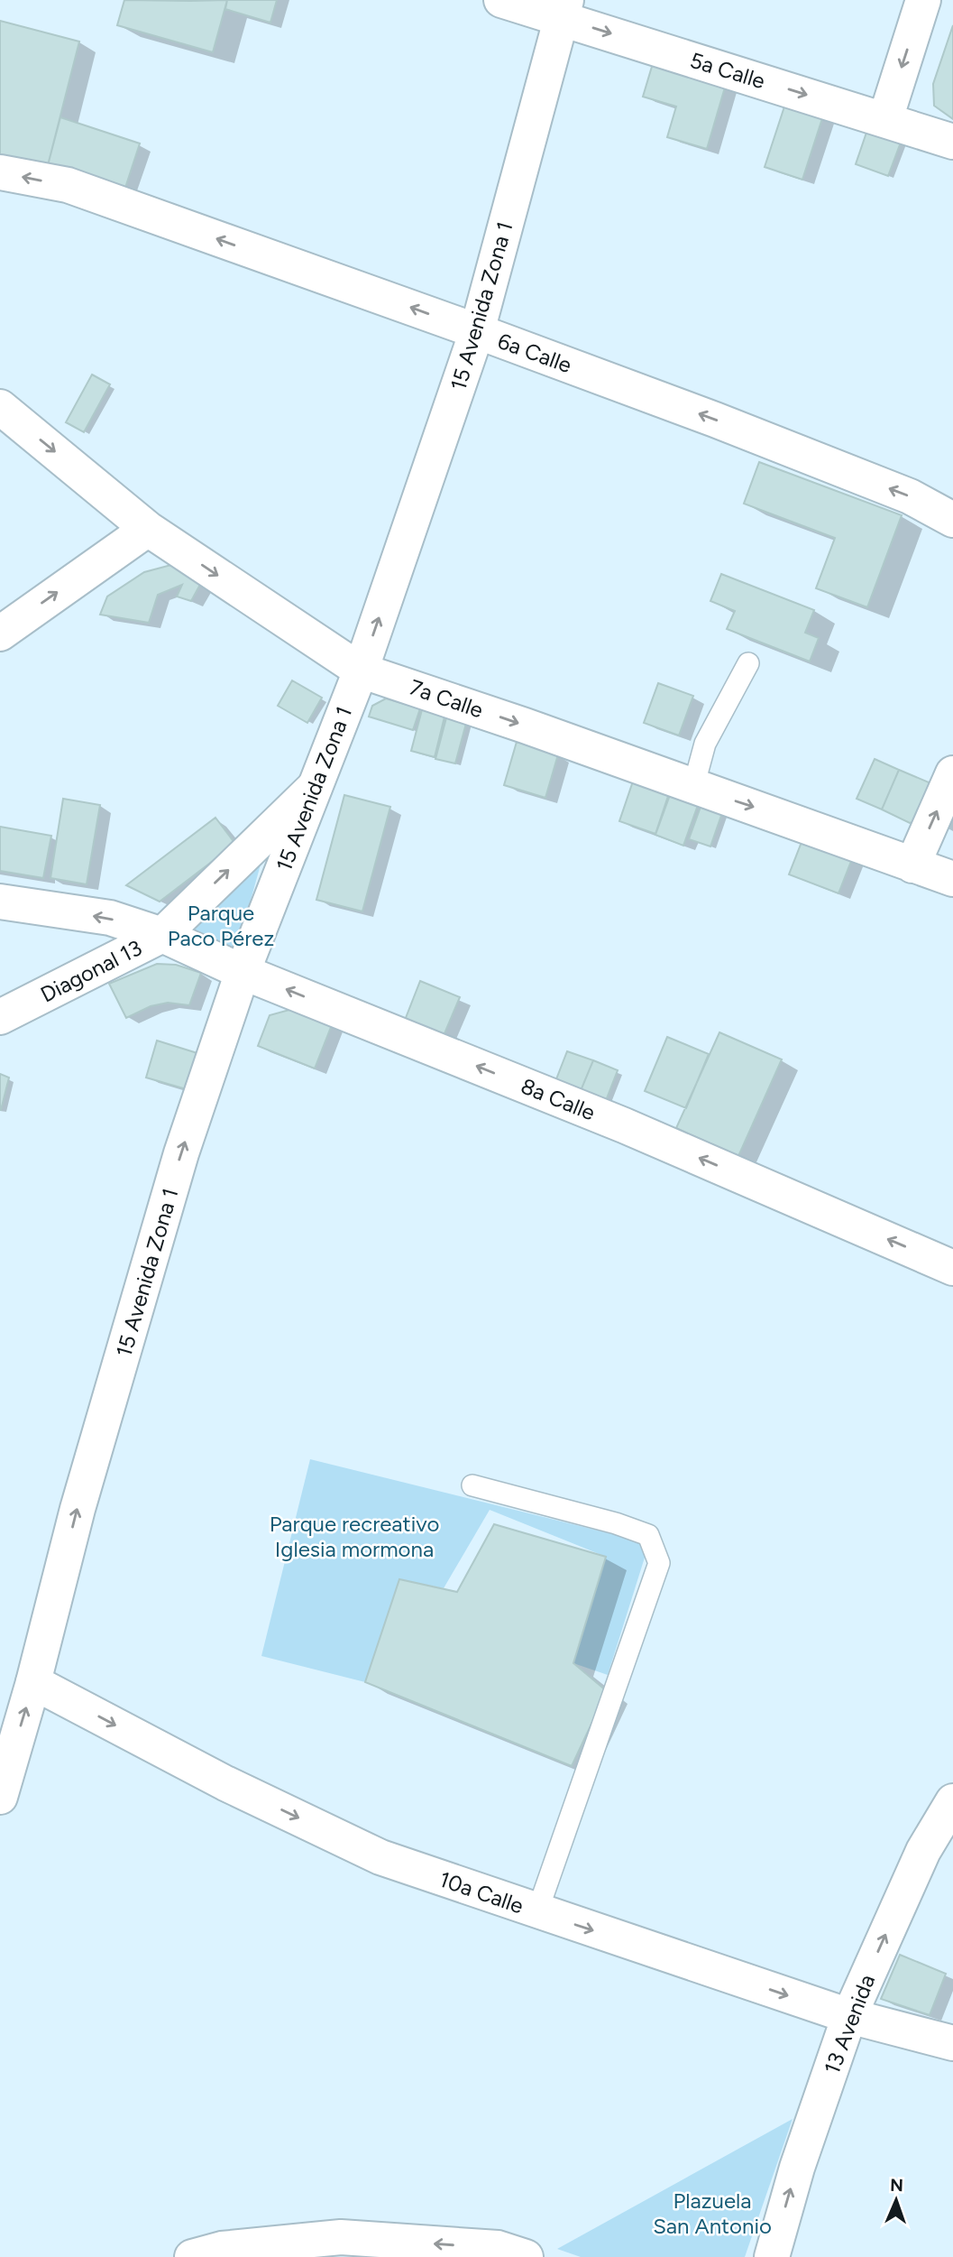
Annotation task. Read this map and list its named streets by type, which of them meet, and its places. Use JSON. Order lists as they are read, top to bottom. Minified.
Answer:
{"streets":{"street":["5a Calle","15 Avenida Zona 1","6a Calle","7a Calle","Diagonal 13","8a Calle","10a Calle","13 Avenida"]},"crossings":[["5a Calle","15 Avenida Zona 1"],["15 Avenida Zona 1","6a Calle"],["15 Avenida Zona 1","7a Calle"],["15 Avenida Zona 1","Diagonal 13"],["15 Avenida Zona 1","8a Calle"],["15 Avenida Zona 1","10a Calle"],["Diagonal 13","8a Calle"],["10a Calle","13 Avenida"]],"one_way":["5a Calle","15 Avenida Zona 1","6a Calle","7a Calle","Diagonal 13","8a Calle","10a Calle","13 Avenida"],"parks":["Parque Paco Pérez","Parque recreativo Iglesia mormona","Plazuela San Antonio"],"north":"top"}
